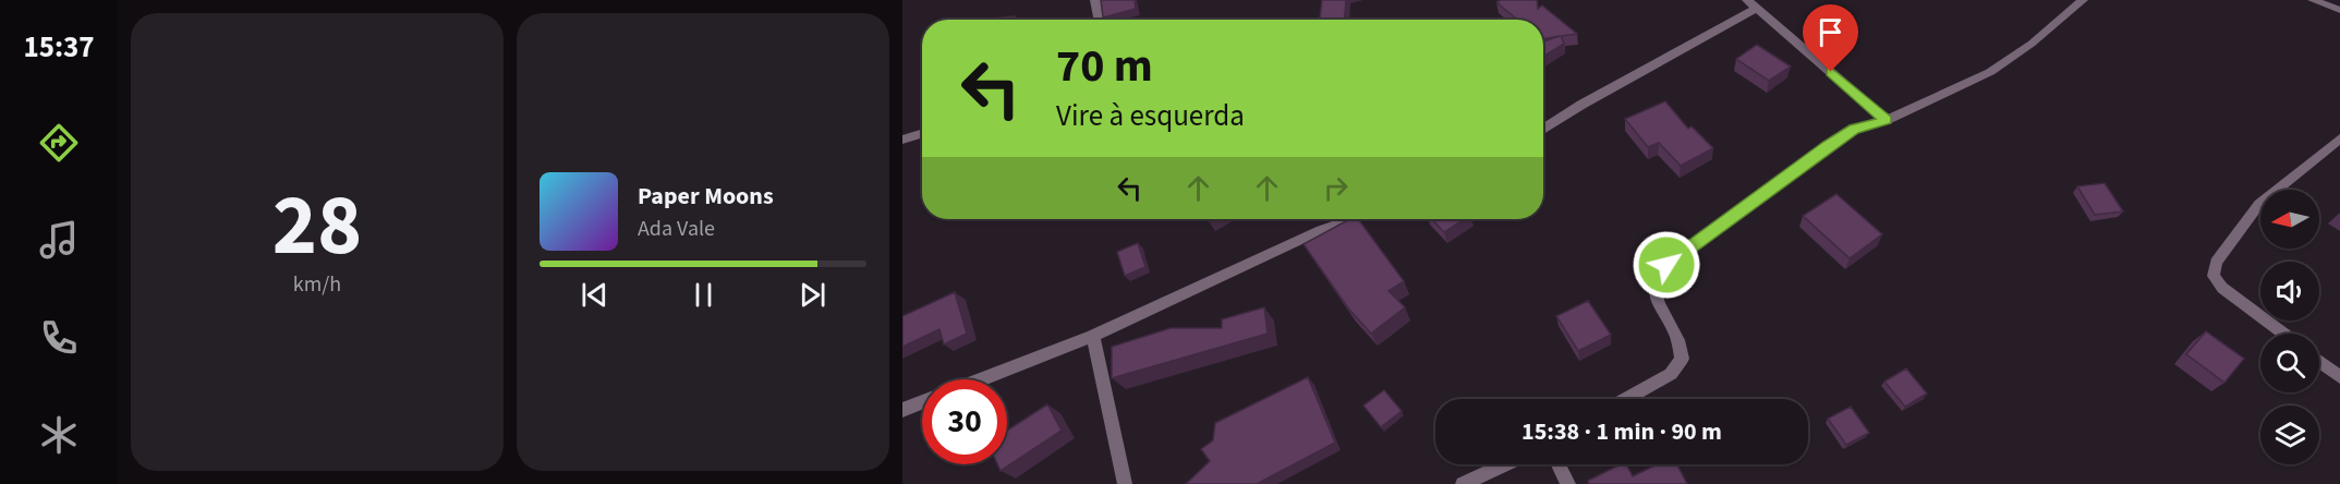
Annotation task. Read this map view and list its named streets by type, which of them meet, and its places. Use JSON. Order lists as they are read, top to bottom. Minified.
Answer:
{"north":"left","page":{"tabs":"15:37","tile":["28","km/h"],"turn":["70 m","Vire à esquerda"],"song":["Paper Moons","Ada Vale"],"limit":"30","trip":"15:38 · 1 min · 90 m"}}
